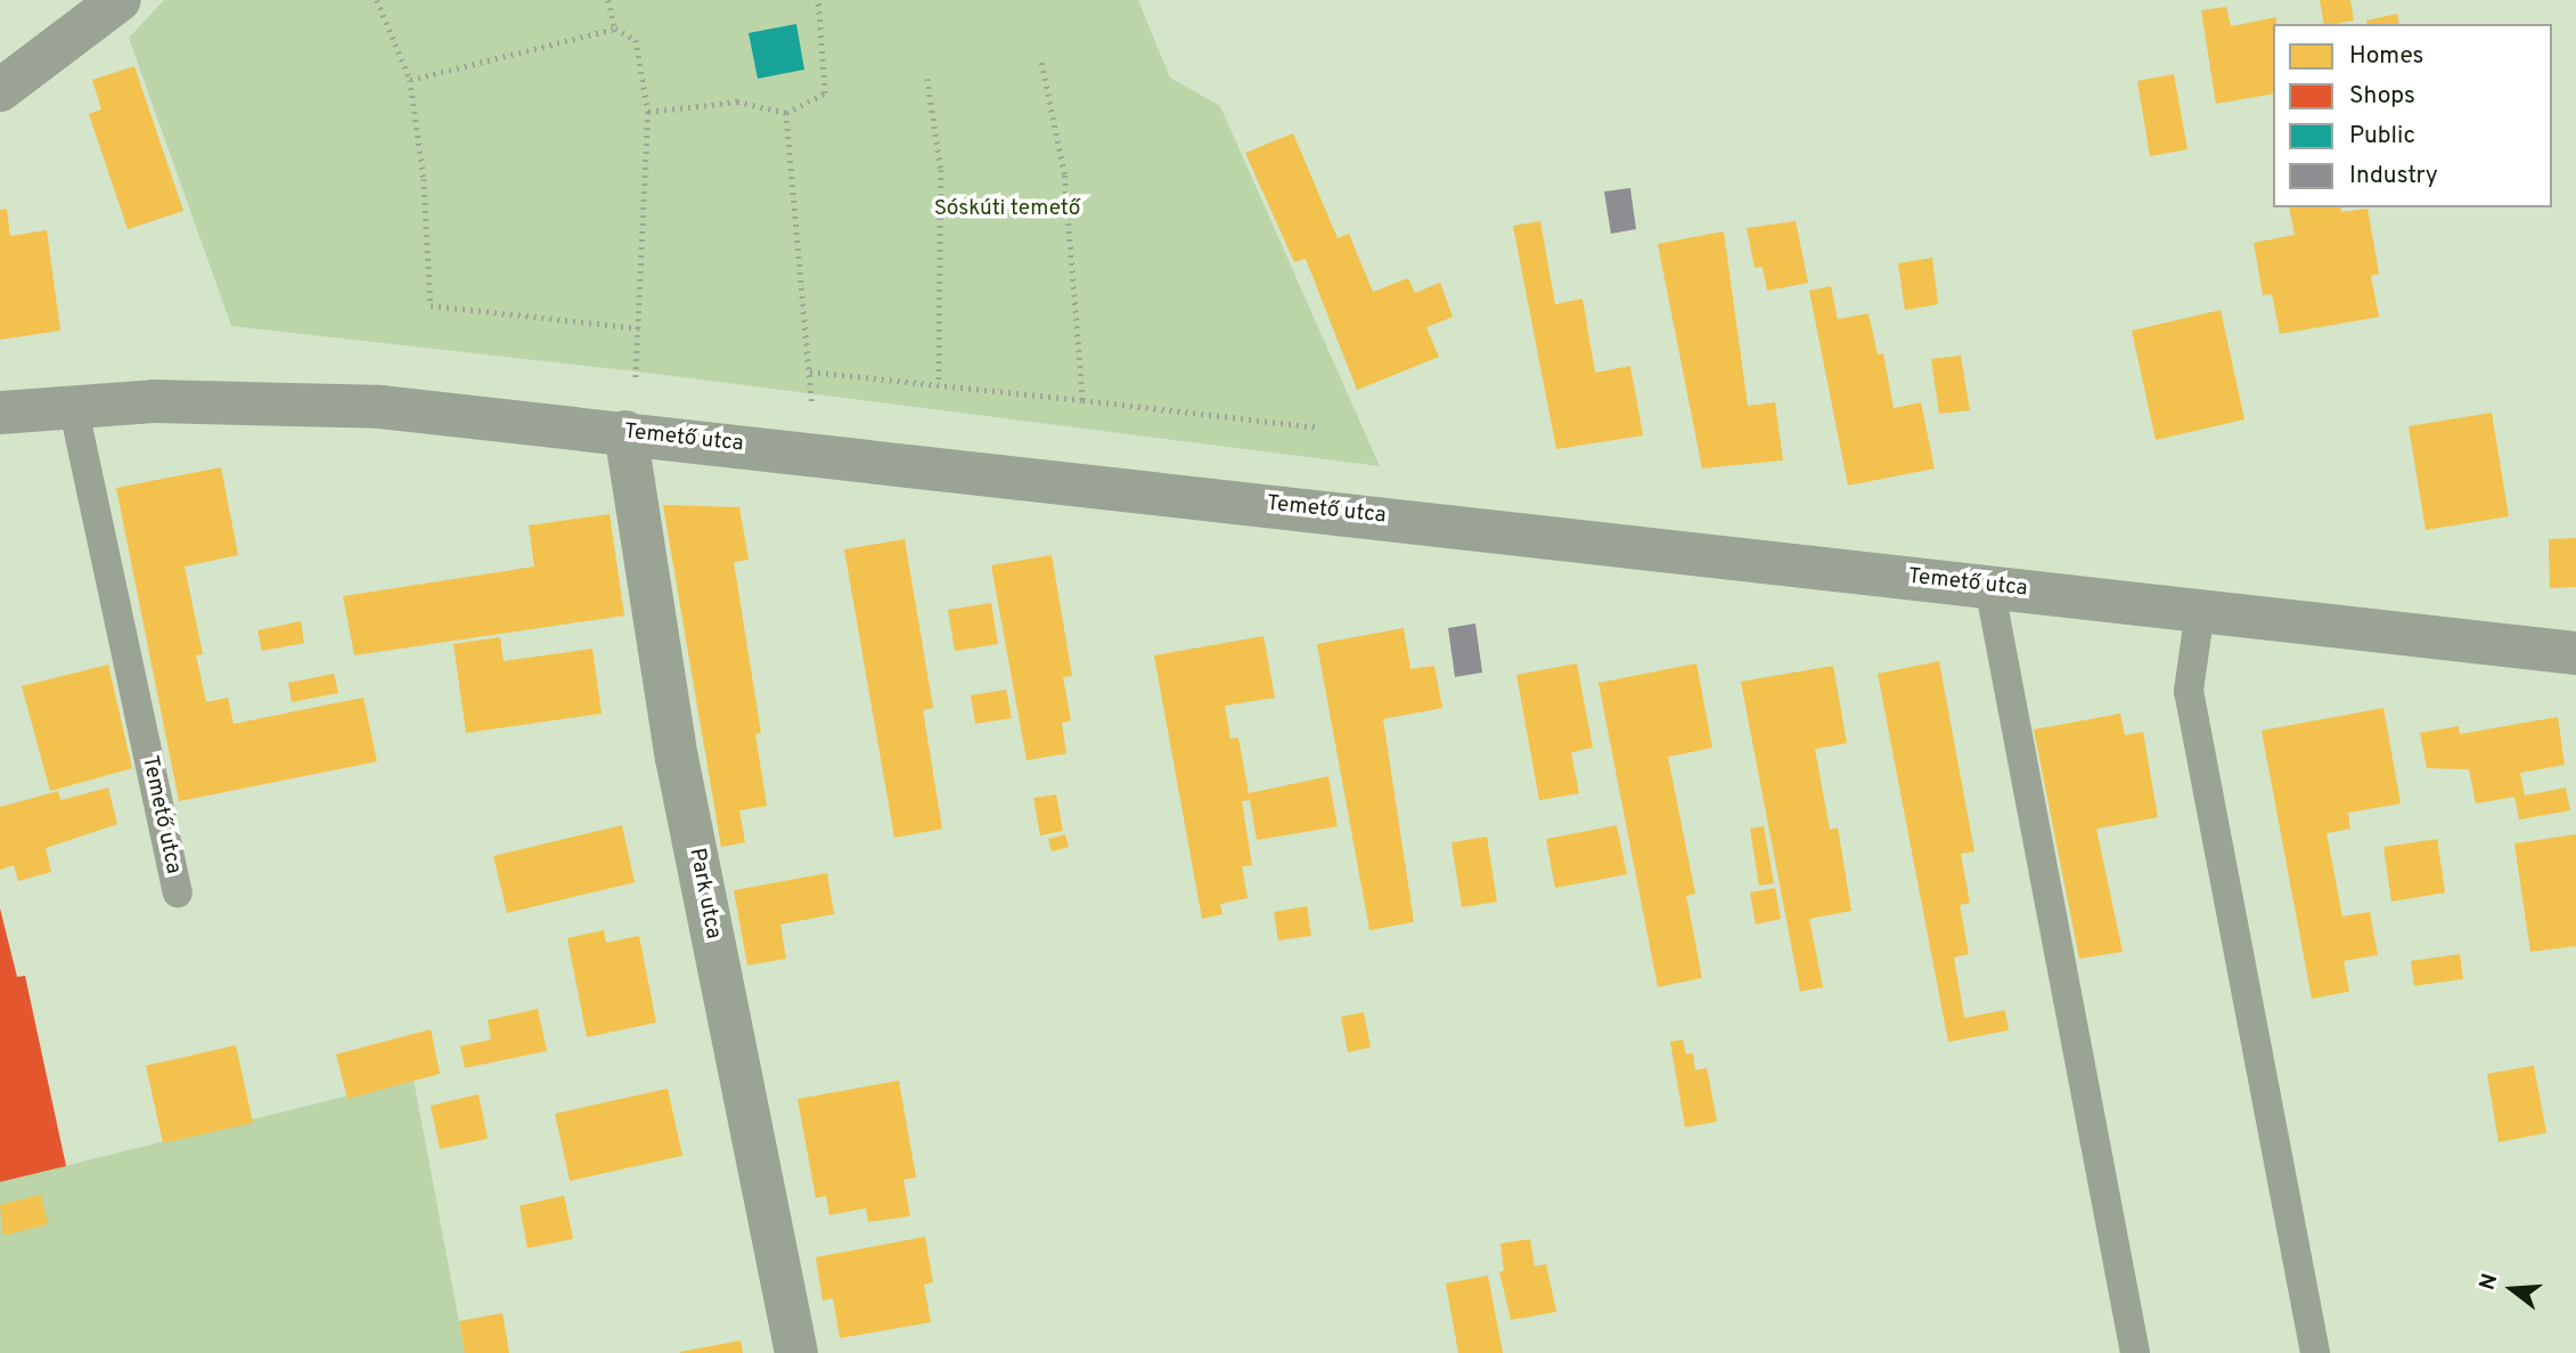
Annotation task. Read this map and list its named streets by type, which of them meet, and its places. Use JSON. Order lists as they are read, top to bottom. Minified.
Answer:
{"streets":{"street":["Temető utca","Park utca"]},"crossings":[["Temető utca","Park utca"]],"parks":["Sóskúti temető"],"legend":["Homes","Shops","Public","Industry"],"north":"left"}
